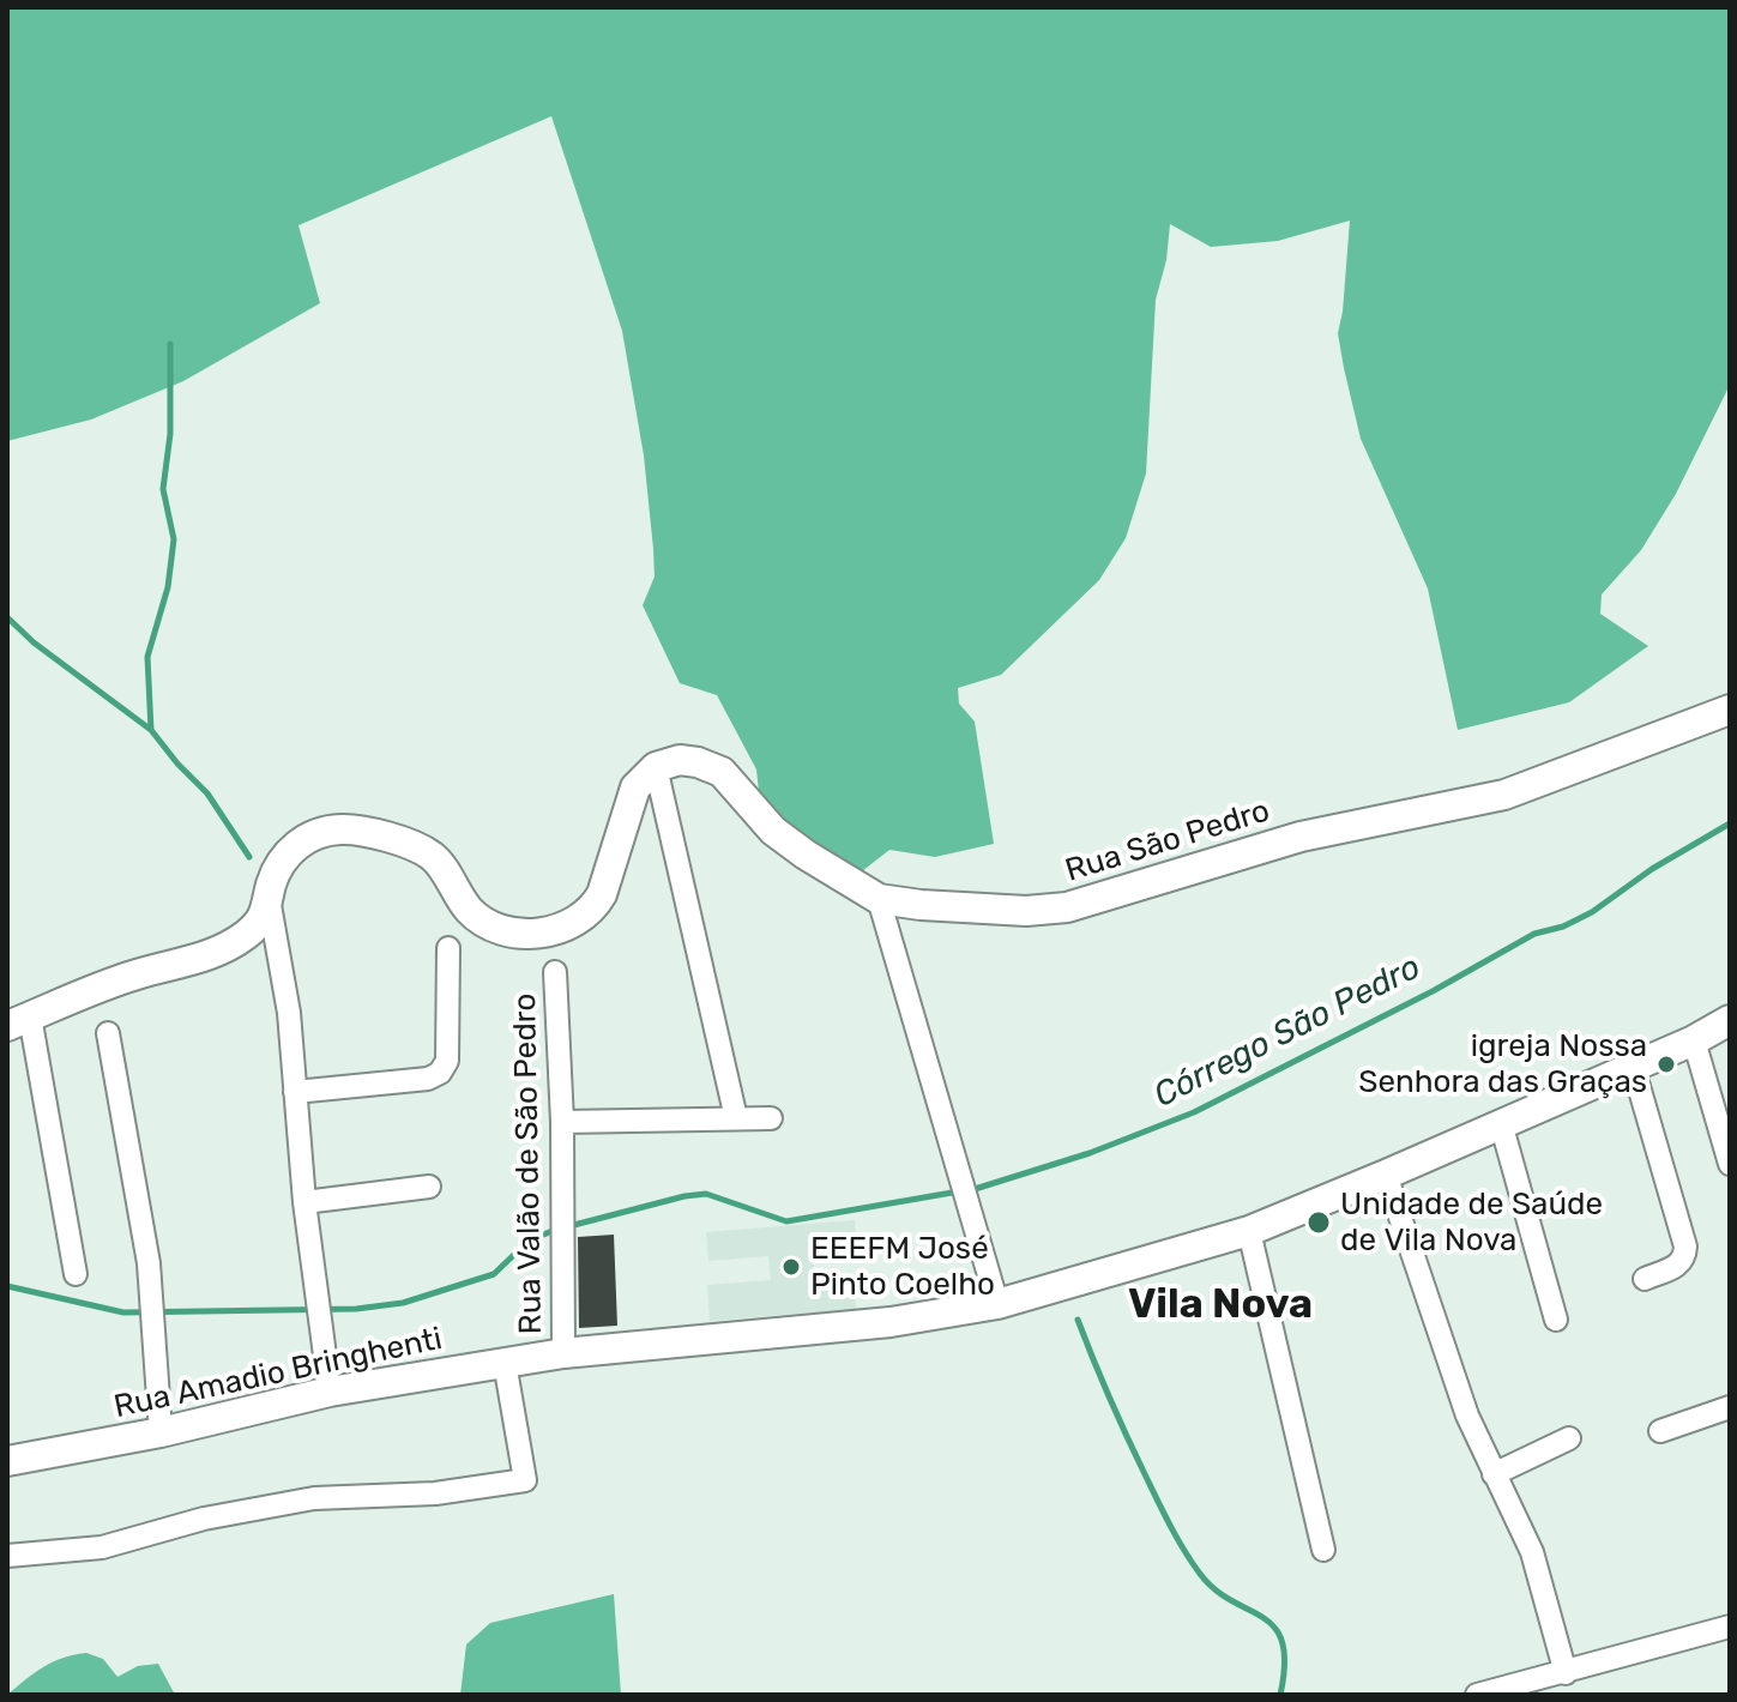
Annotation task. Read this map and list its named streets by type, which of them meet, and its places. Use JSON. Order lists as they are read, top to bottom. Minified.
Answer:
{"streets":{"street":["Rua São Pedro","Rua Valão de São Pedro","Rua Amadio Bringhenti"]},"crossings":[["Rua Valão de São Pedro","Rua Amadio Bringhenti"]],"districts":["Vila Nova"],"water":["Córrego São Pedro"],"places":["igreja Nossa Senhora das Graças","Unidade de Saúde de Vila Nova","EEEFM José Pinto Coelho"]}
